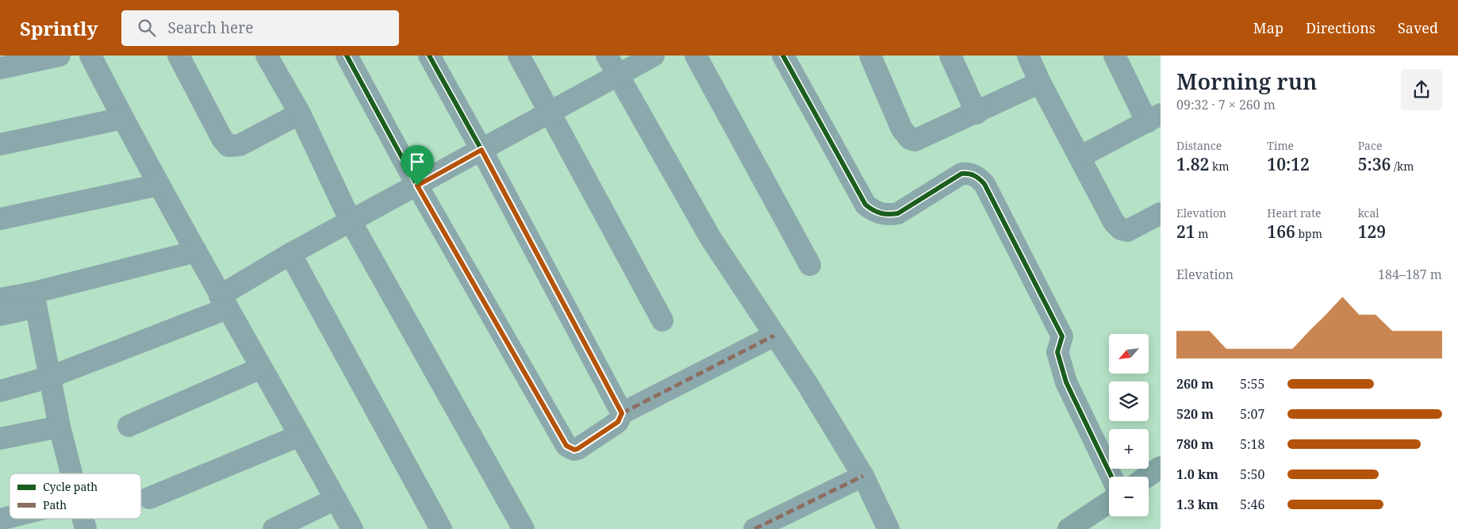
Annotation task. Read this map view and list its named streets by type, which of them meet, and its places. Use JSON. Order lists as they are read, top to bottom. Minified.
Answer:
{"legend":["Cycle path","Path"],"north":"bottom left","page":{"header":"Sprintly","search":"Search here","nav":["Map","Directions","Saved"],"heading":["Morning run","09:32 · 7 × 260 m"],"stats":[["Distance","1.82 km"],["Time","10:12"],["Pace","5:36 /km"],["Elevation","21 m"],["Heart rate","166 bpm"],["kcal","129"]],"chart":["Elevation","184–187 m"],"map_buttons":["+","−"],"list":[{"name":"260 m","note":"5:55"},{"name":"520 m","note":"5:07"},{"name":"780 m","note":"5:18"},{"name":"1.0 km","note":"5:50"},{"name":"1.3 km","note":"5:46"}]}}
